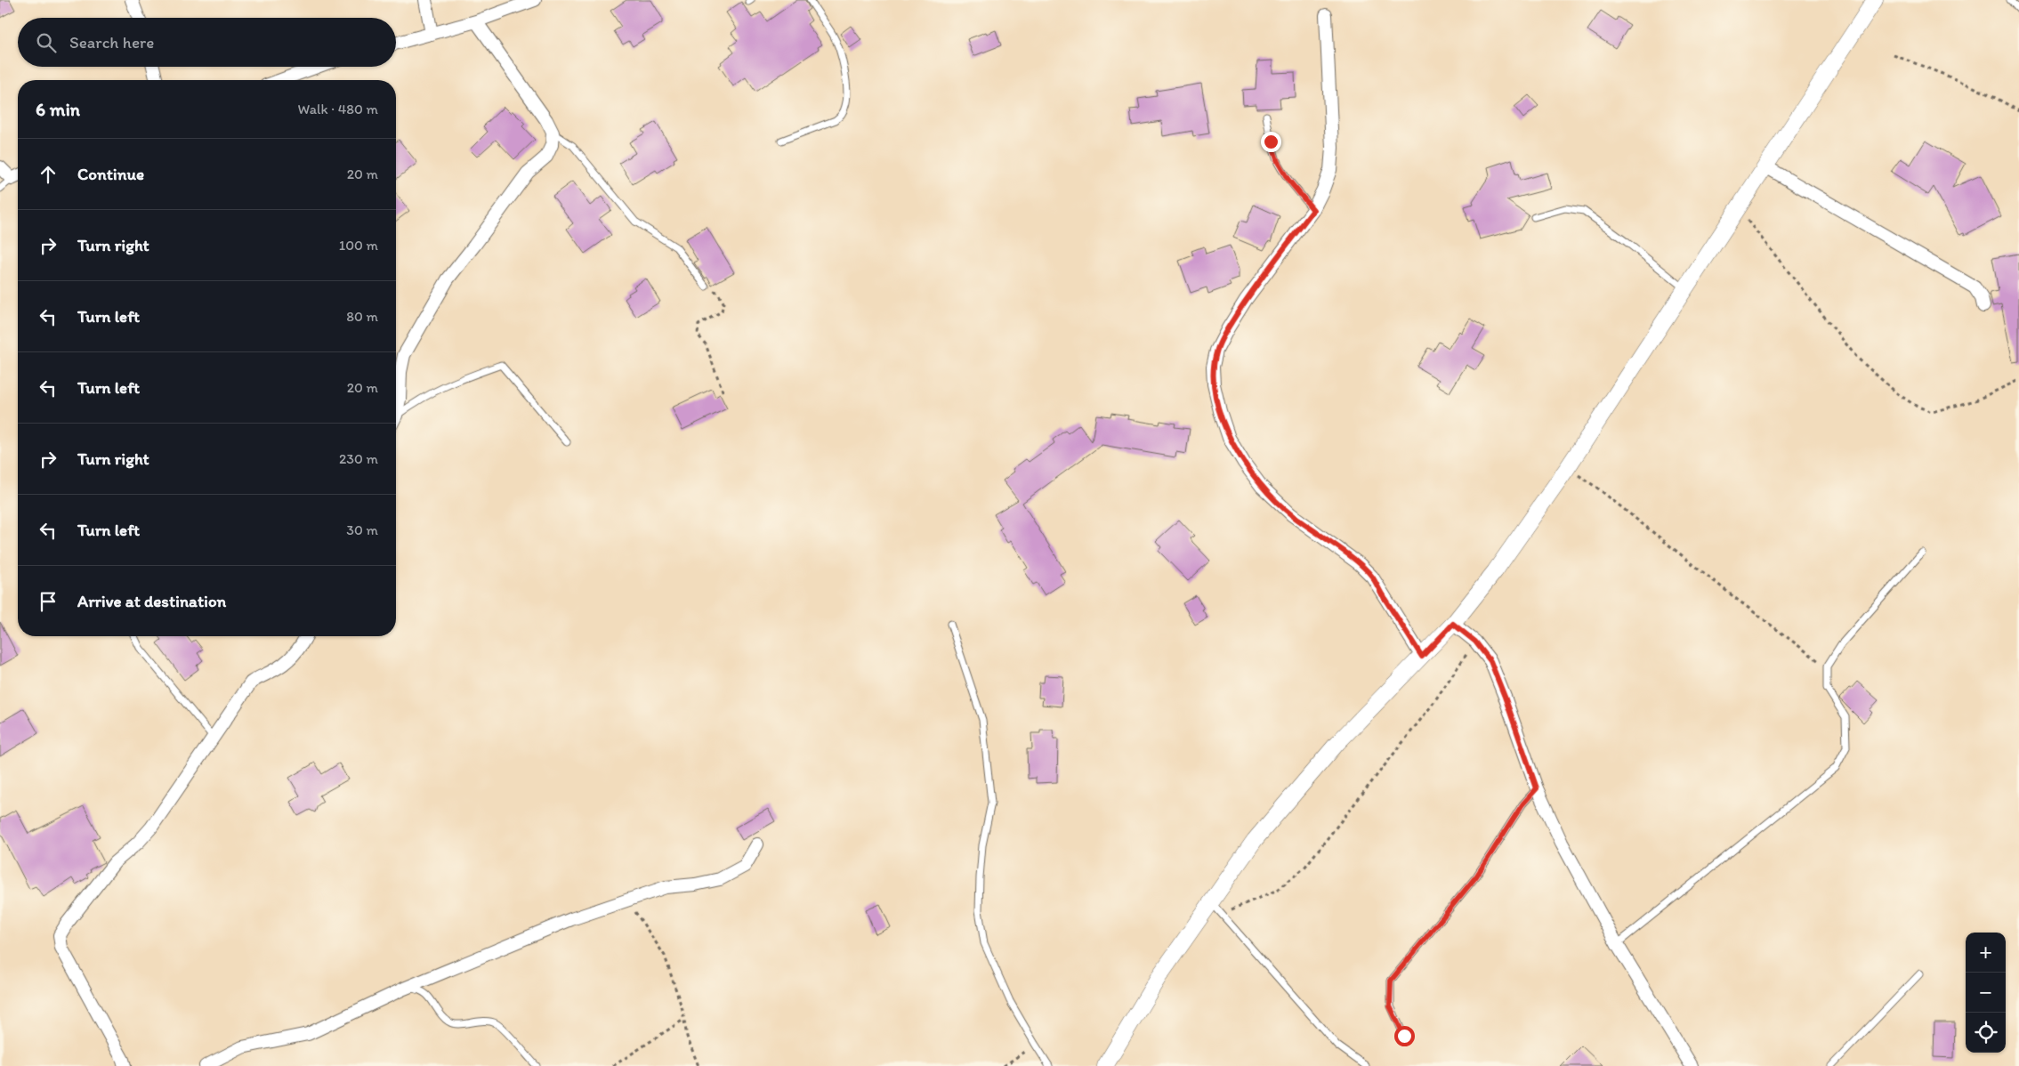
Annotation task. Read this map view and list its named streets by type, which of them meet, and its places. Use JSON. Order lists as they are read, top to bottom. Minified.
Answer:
{"page":{"search":"Search here","heading":["6 min","Walk · 480 m"],"list":[["Continue","20 m"],["Turn right","100 m"],["Turn left","80 m"],["Turn left","20 m"],["Turn right","230 m"],["Turn left","30 m"],"Arrive at destination"],"map_buttons":["+","−"]}}
